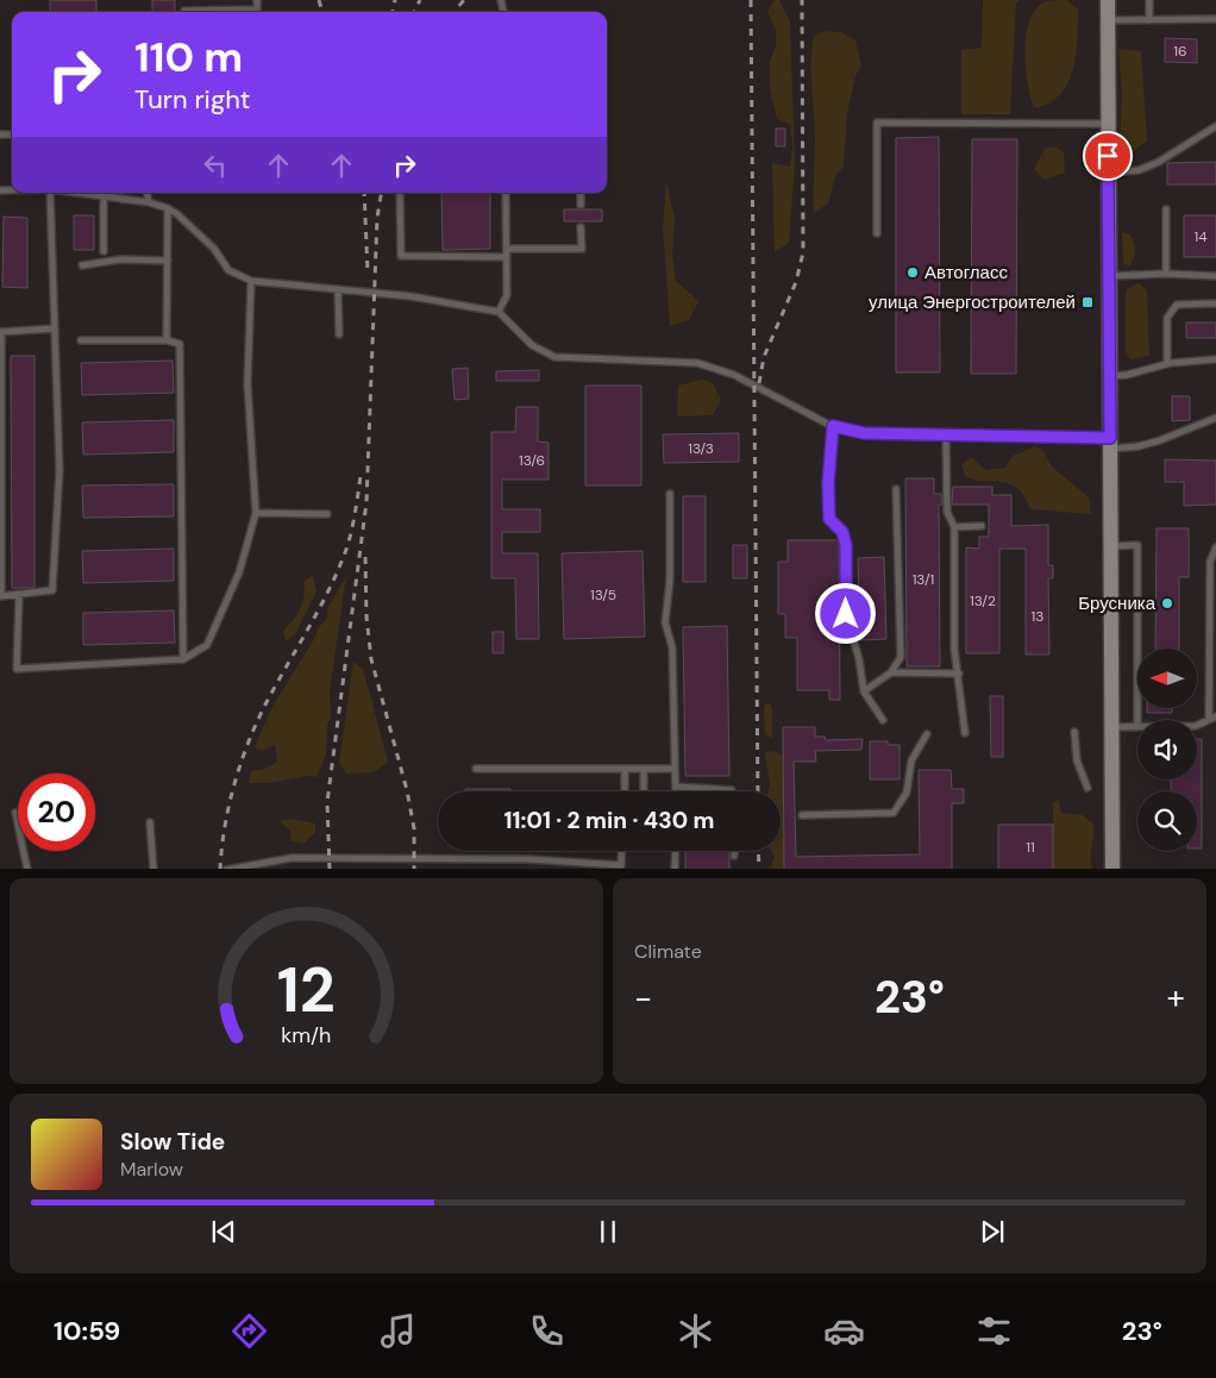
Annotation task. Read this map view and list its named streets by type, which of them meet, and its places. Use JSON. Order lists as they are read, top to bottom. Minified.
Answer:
{"places":{"other":["Автогласс","Брусника"],"transit":["улица Энергостроителей"]},"house_numbers":["16","14","13/3","13/6","13/1","13/5","13/2","13","11"],"north":"left","page":{"turn":["110 m","Turn right"],"limit":"20","trip":"11:01 · 2 min · 430 m","tile":"Climate","heat":["−","23°","+"],"song":["Slow Tide","Marlow"],"tabs":["10:59","23°"],"gauge":["12","km/h"]}}
